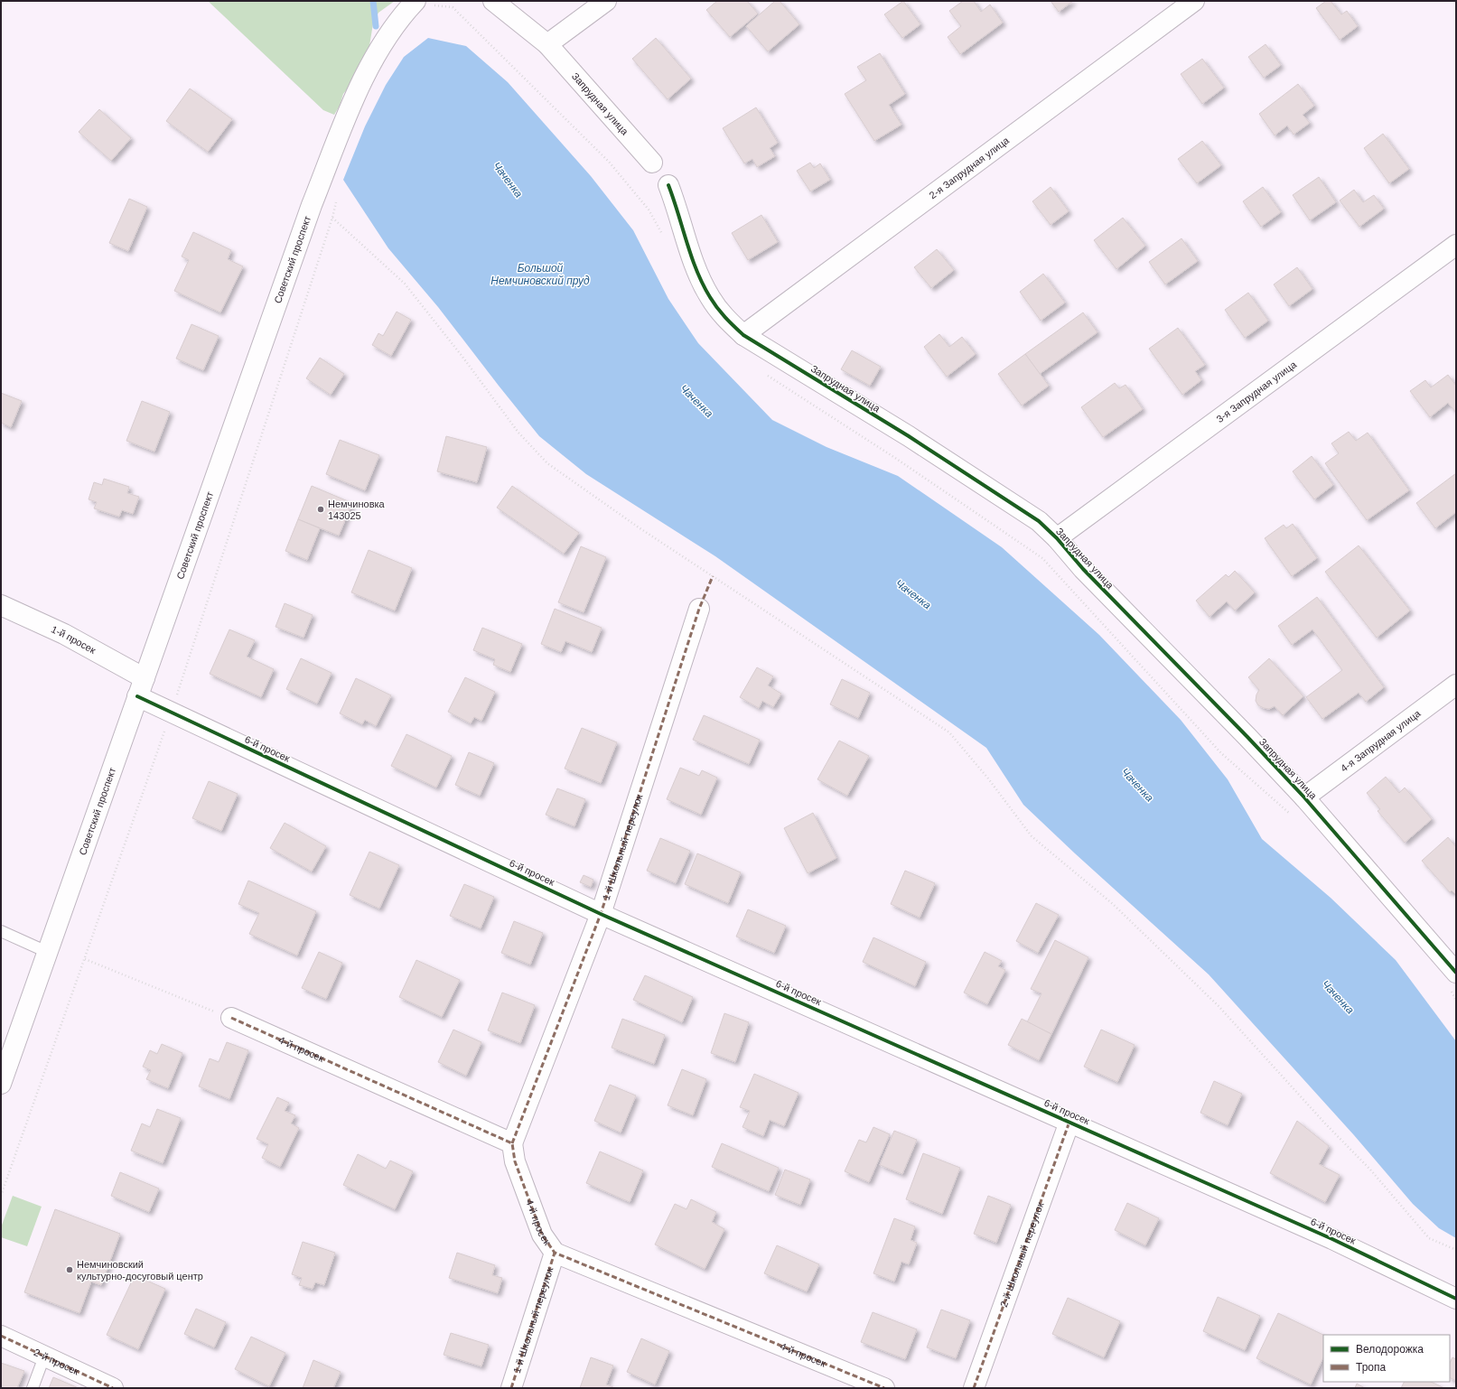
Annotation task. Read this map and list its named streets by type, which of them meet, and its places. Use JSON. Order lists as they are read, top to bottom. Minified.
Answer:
{"streets":{"street":["Запрудная улица","2-я Запрудная улица","Советский проспект","3-я Запрудная улица","1-й просек","4-я Запрудная улица","6-й просек","1-й Школьный переулок","4-й просек","2-й Школьный переулок","2-й просек"]},"crossings":[["Запрудная улица","2-я Запрудная улица"],["Запрудная улица","3-я Запрудная улица"],["Запрудная улица","4-я Запрудная улица"],["Советский проспект","1-й просек"],["Советский проспект","6-й просек"],["6-й просек","1-й Школьный переулок"],["6-й просек","2-й Школьный переулок"],["1-й Школьный переулок","4-й просек"]],"water":["Чаченка","Большой Немчиновский пруд"],"places":["Немчиновка 143025","Немчиновский культурно-досуговый центр"],"legend":["Велодорожка","Тропа"]}
